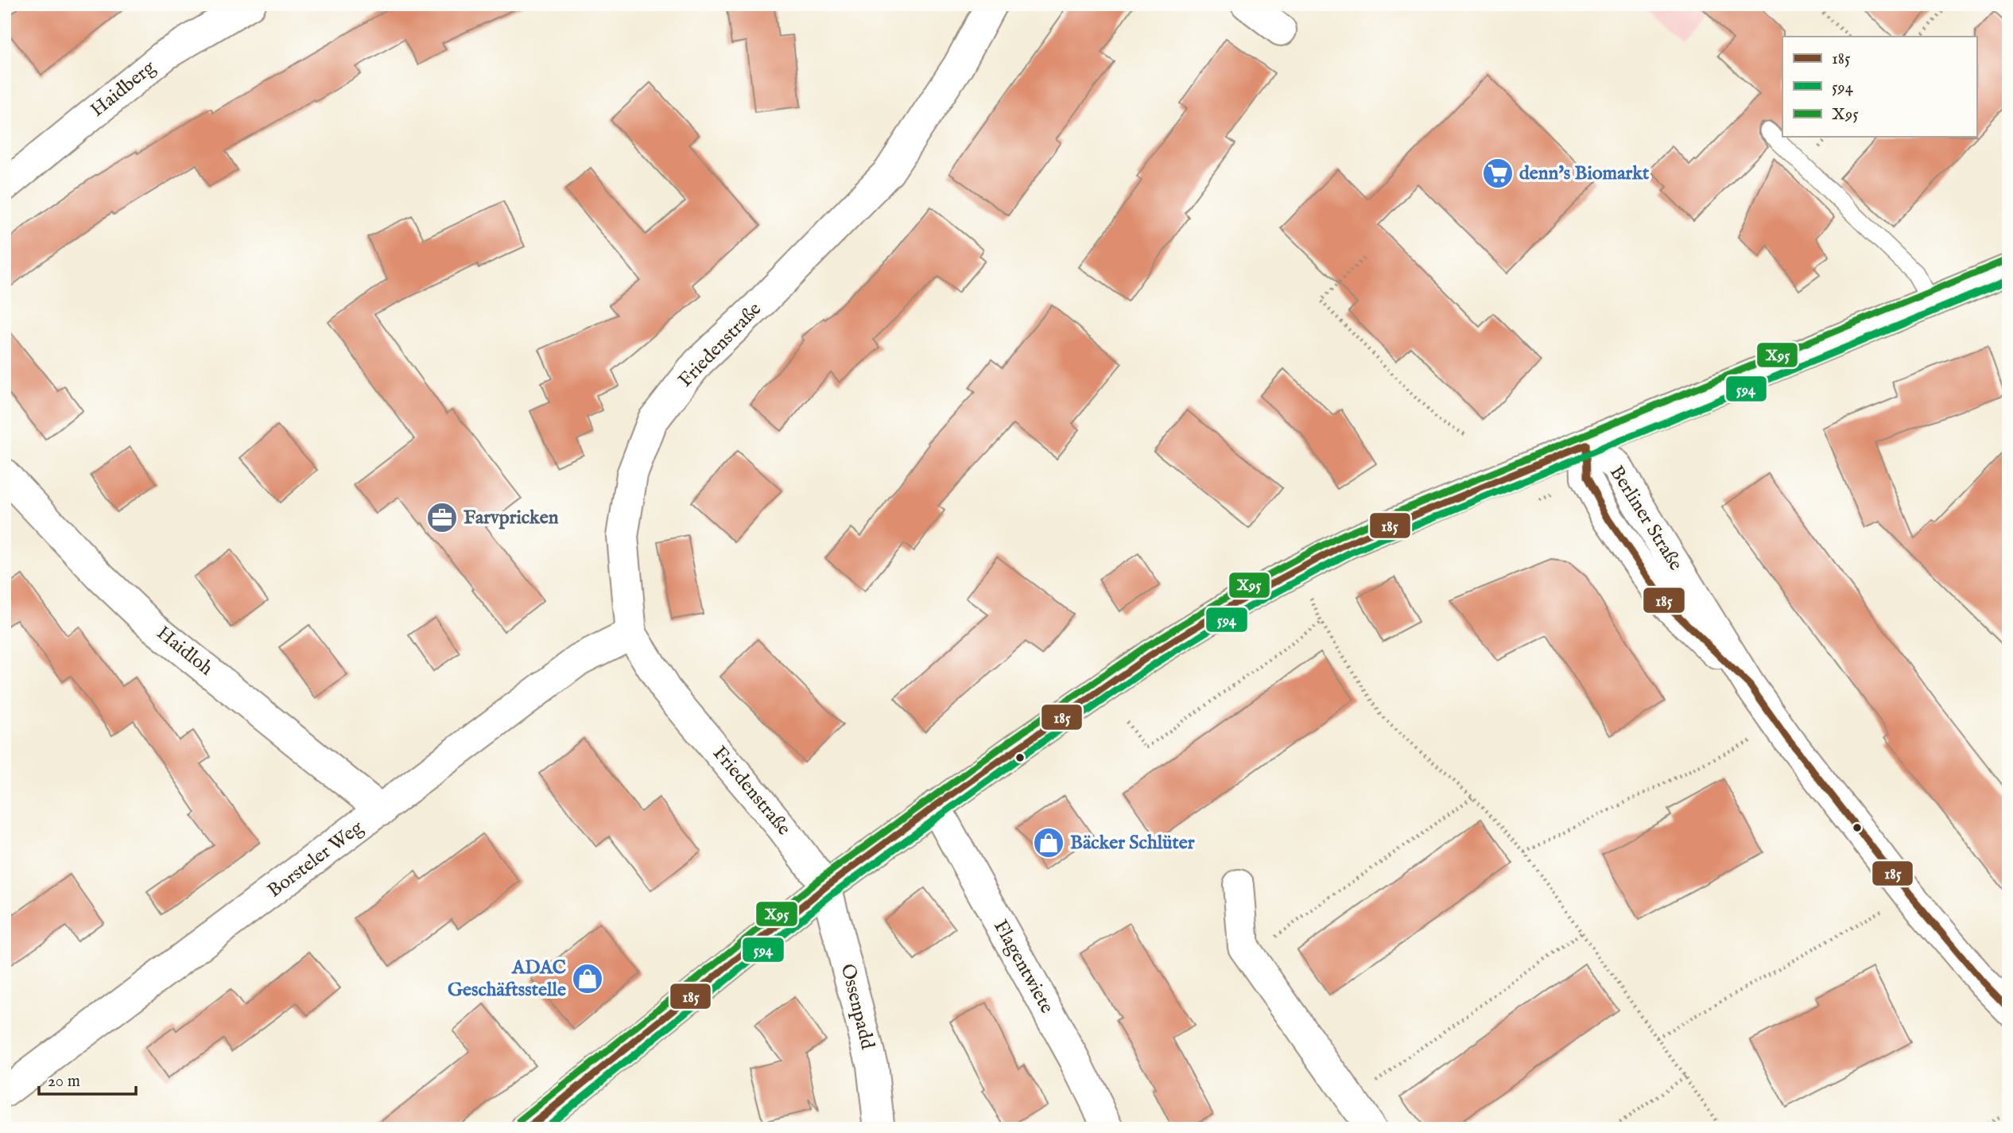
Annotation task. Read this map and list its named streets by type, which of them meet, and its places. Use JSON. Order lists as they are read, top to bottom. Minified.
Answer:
{"streets":{"street":["Haidberg","Friedenstraße","Berliner Straße","Haidloh","Borsteler Weg","Flagentwiete","Ossenpadd"]},"crossings":[["Friedenstraße","Borsteler Weg"],["Friedenstraße","Ossenpadd"],["Haidloh","Borsteler Weg"]],"places":{"supermarket":["denn's Biomarkt"],"office":["Farvpricken"],"shop":["Bäcker Schlüter","ADAC Geschäftsstelle"]},"lines":["transit line X95","transit line 594","transit line 185"],"legend":["185","594","X95"],"scale_bar":"20 m"}
